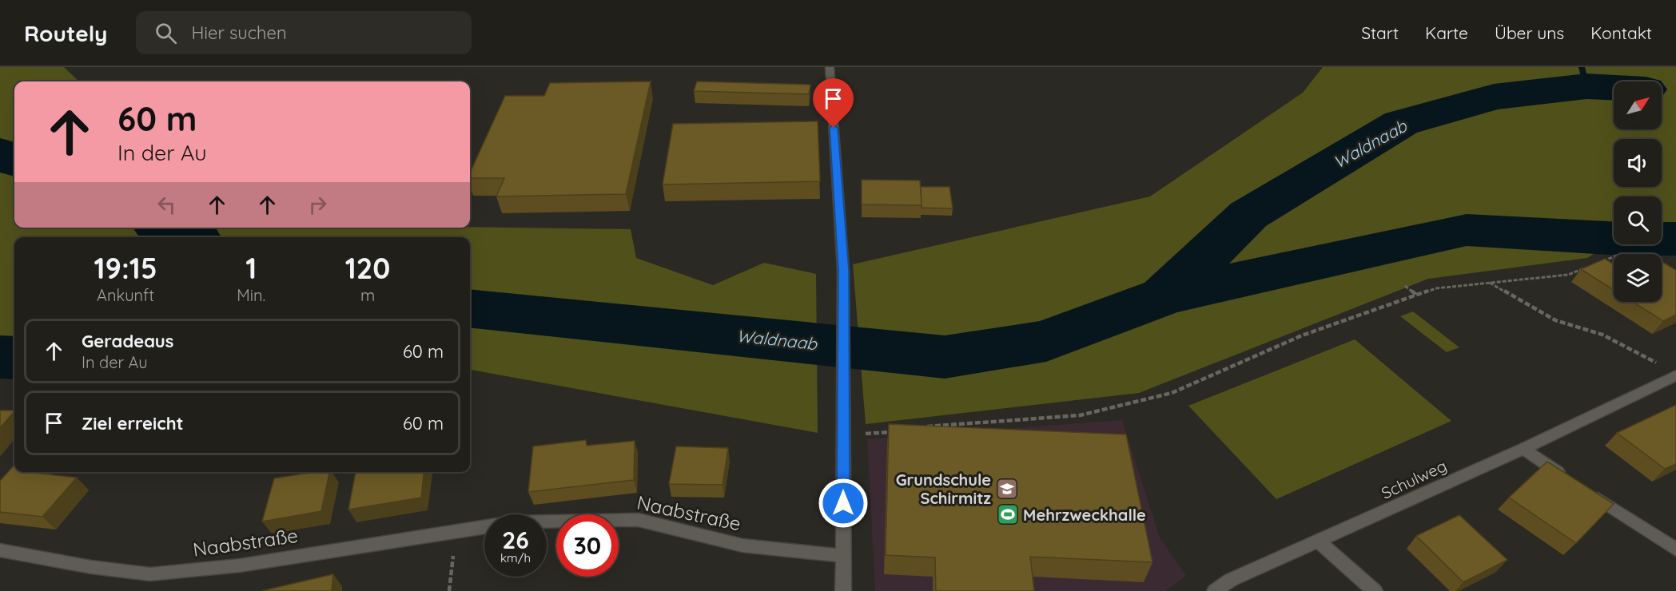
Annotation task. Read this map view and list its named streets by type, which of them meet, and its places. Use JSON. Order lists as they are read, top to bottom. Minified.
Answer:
{"streets":{"street":["Schulweg","Naabstraße"]},"water":["Waldnaab"],"places":{"school or university":["Grundschule Schirmitz"],"sports":["Mehrzweckhalle"]},"north":"top right","page":{"header":"Routely","search":"Hier suchen","nav":["Start","Karte","Über uns","Kontakt"],"turn":["60 m","In der Au"],"eta":["19:15","Ankunft","1","Min.","120","m"],"list":[{"name":"Geradeaus","note":"In der Au","value":"60 m"},{"name":"Ziel erreicht","value":"60 m"}],"speed":"26 km/h","limit":"30"}}
